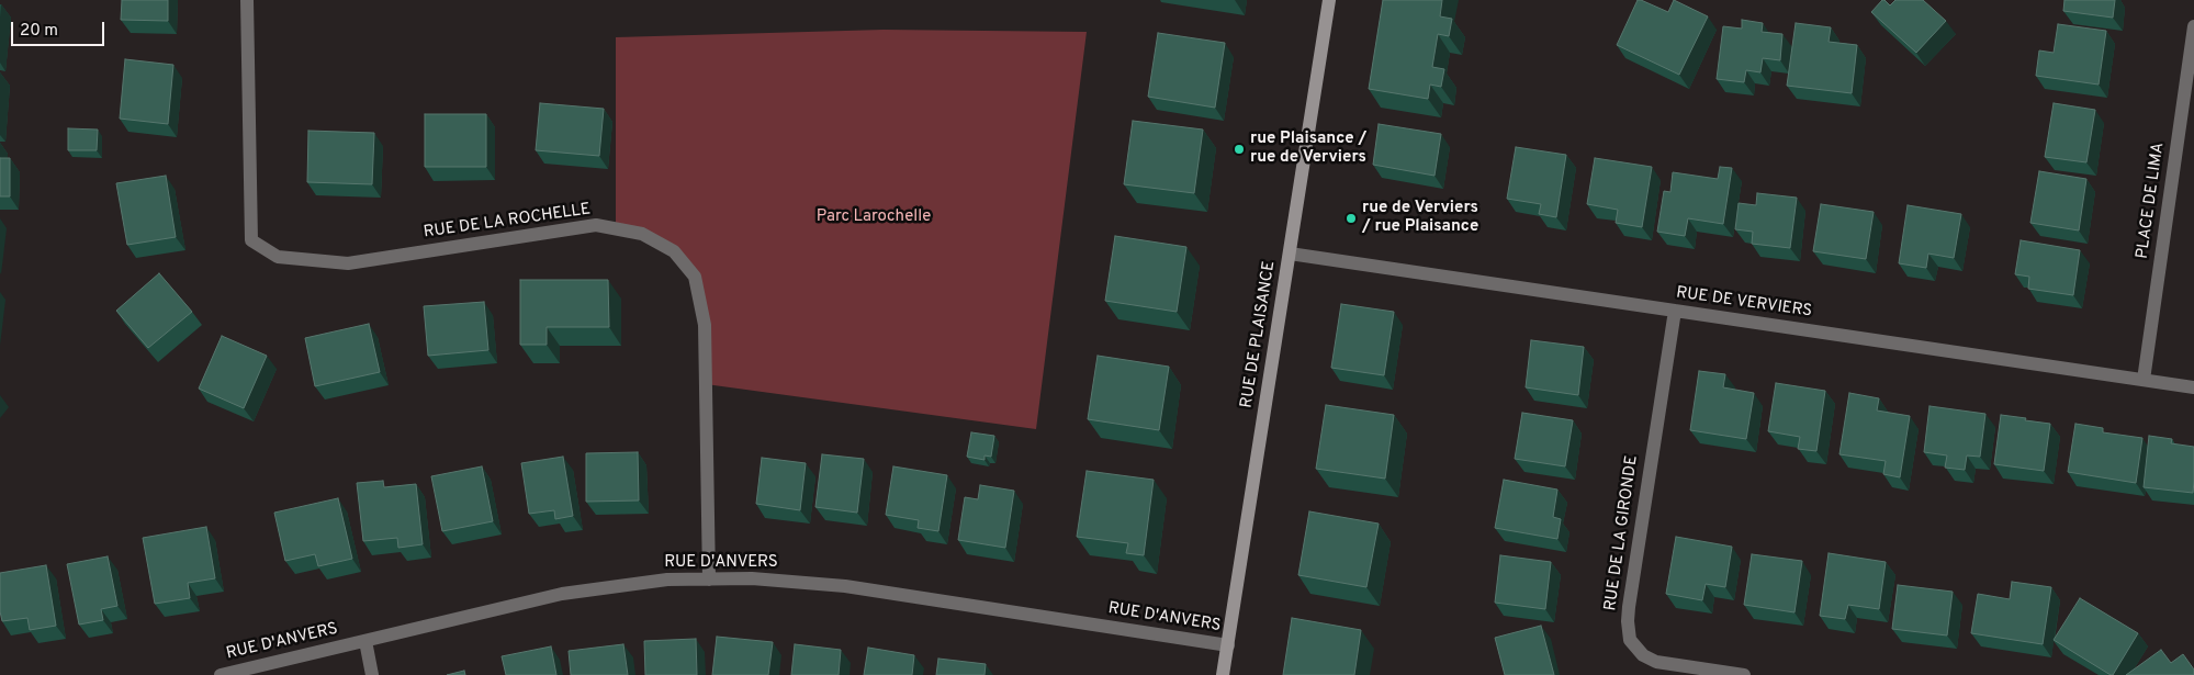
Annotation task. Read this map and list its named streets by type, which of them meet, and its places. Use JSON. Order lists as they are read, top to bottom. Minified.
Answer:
{"streets":{"street":["PLACE DE LIMA","RUE DE LA ROCHELLE","RUE DE VERVIERS","RUE DE PLAISANCE","RUE DE LA GIRONDE","RUE D'ANVERS"]},"crossings":[["PLACE DE LIMA","RUE DE VERVIERS"],["RUE DE LA ROCHELLE","RUE D'ANVERS"],["RUE DE VERVIERS","RUE DE PLAISANCE"],["RUE DE VERVIERS","RUE DE LA GIRONDE"],["RUE DE PLAISANCE","RUE D'ANVERS"]],"parks":["Parc Larochelle"],"places":["rue Plaisance / rue de Verviers","rue de Verviers / rue Plaisance"],"scale_bar":"20 m"}
